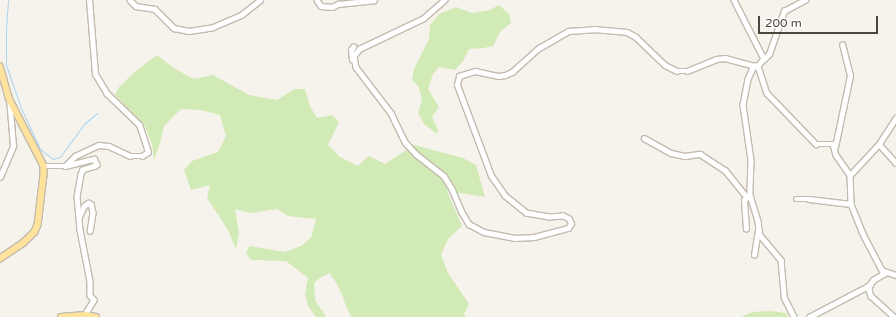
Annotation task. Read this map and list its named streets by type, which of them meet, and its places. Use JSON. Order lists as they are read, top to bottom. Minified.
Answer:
{"scale_bar":"200 m"}
